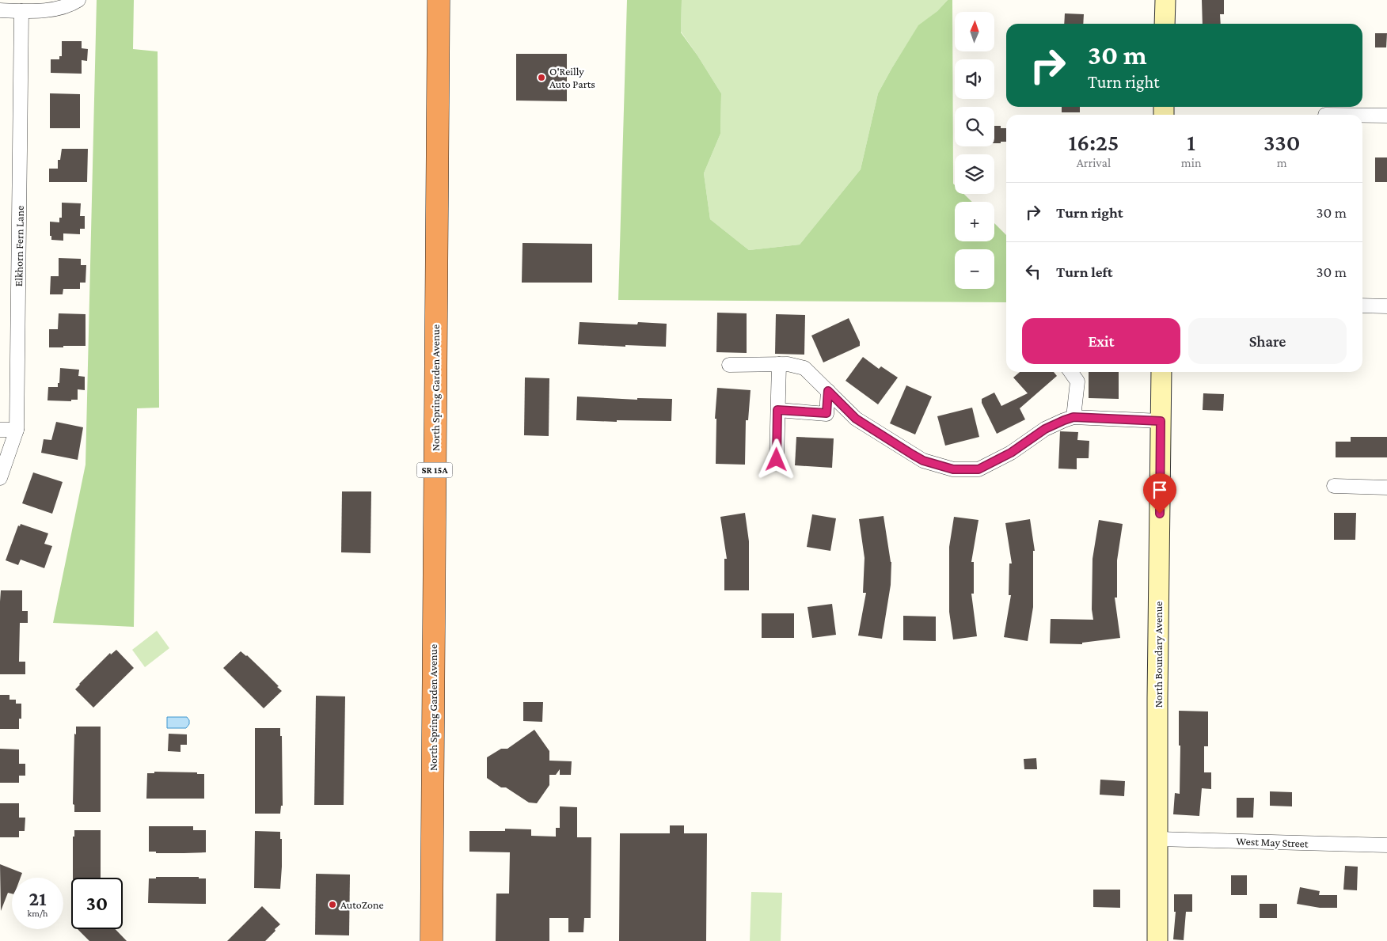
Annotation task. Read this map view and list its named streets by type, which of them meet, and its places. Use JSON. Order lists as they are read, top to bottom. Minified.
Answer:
{"streets":{"highway":["North Spring Garden Avenue","SR 15A"],"street":["Elkhorn Fern Lane","North Boundary Avenue","West May Street"]},"crossings":[["North Boundary Avenue","West May Street"]],"places":["O'Reilly Auto Parts","AutoZone"],"north":"top","page":{"map_buttons":["+","−"],"turn":["30 m","Turn right"],"eta":["16:25","Arrival","1","min","330","m"],"list":[{"name":"Turn right","value":"30 m"},{"name":"Turn left","value":"30 m"}],"buttons":["Exit","Share"],"speed":"21 km/h","limit":"30"}}
